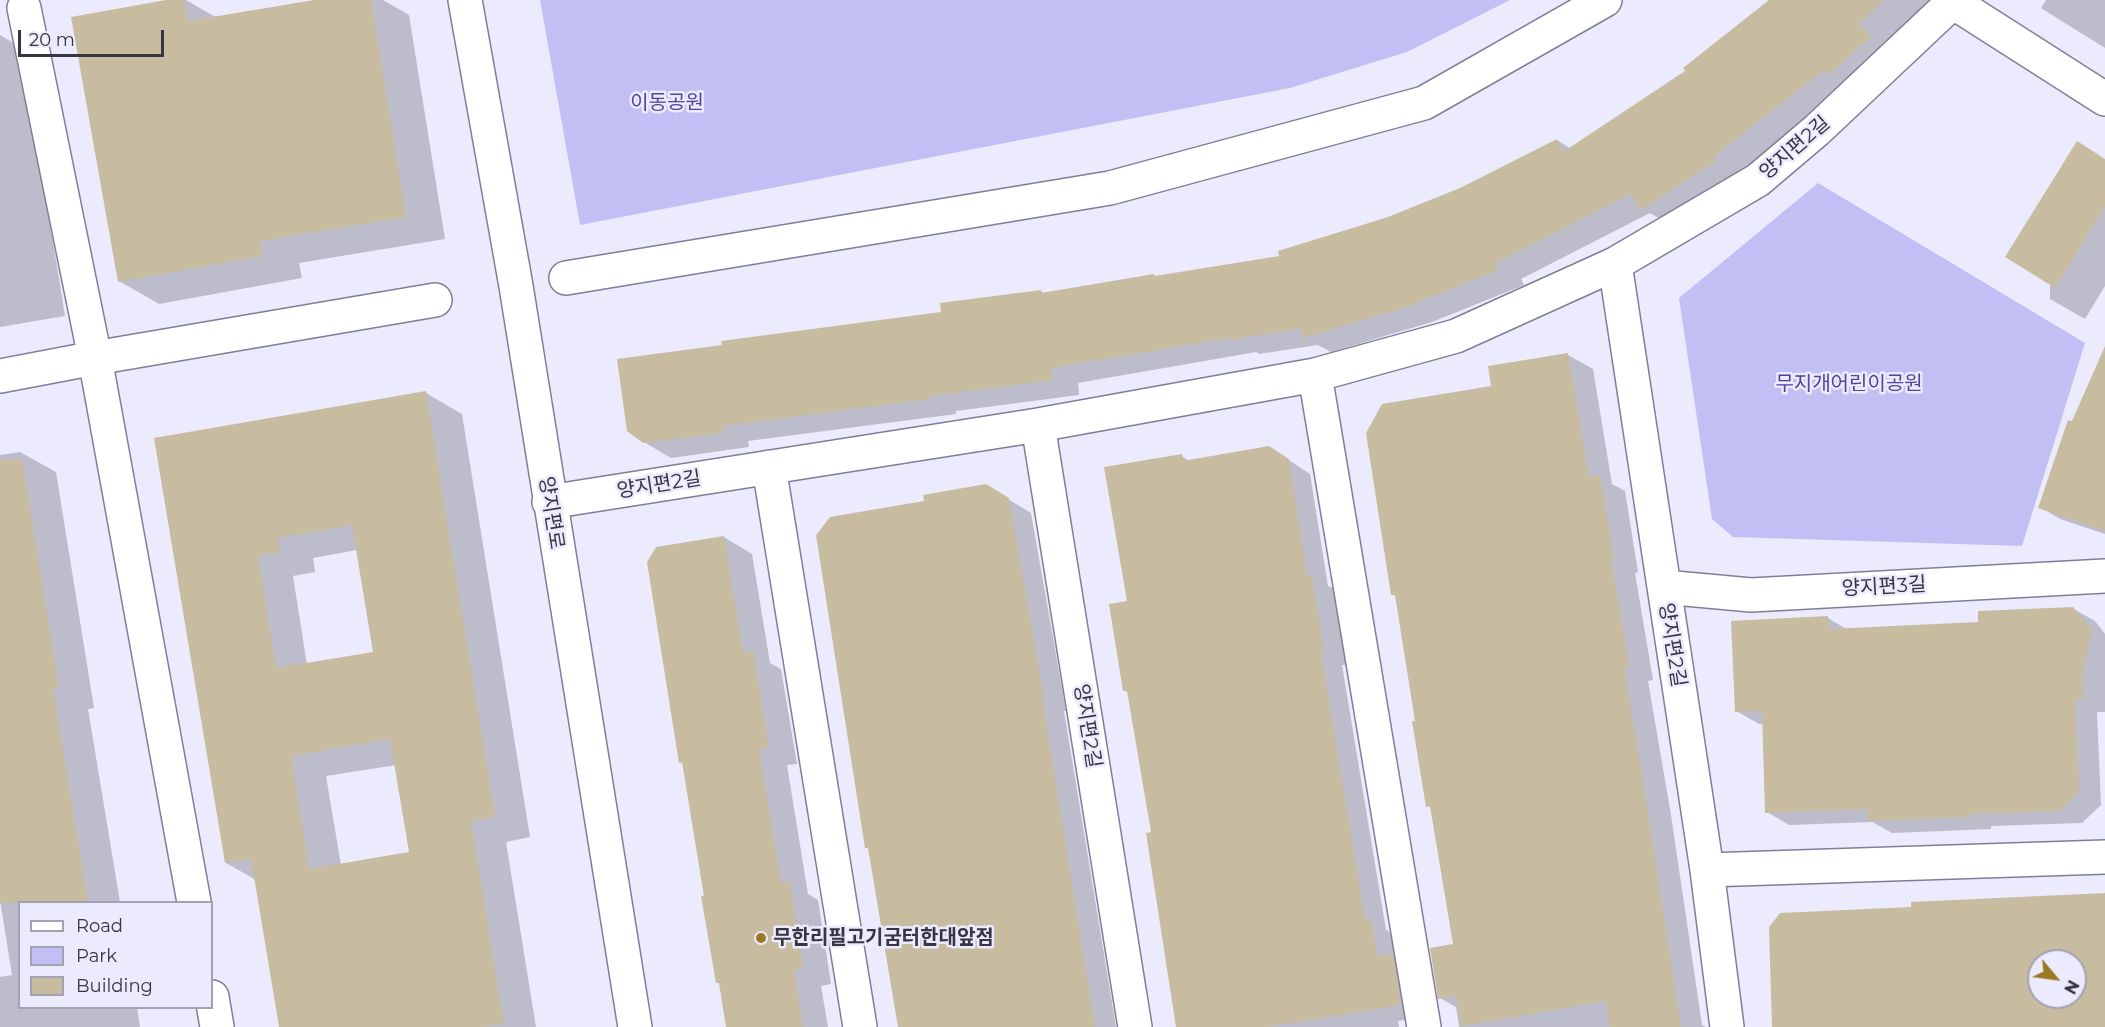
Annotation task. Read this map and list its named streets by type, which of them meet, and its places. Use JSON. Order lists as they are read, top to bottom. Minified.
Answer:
{"streets":{"street":["양지편2길","양지편로","양지편3길"]},"crossings":[["양지편2길","양지편로"],["양지편2길","양지편3길"]],"parks":["이동공원","무지개어린이공원"],"places":["무한리필고기굼터한대앞점"],"legend":["Road","Park","Building"],"scale_bar":"20 m","north":"bottom right"}
